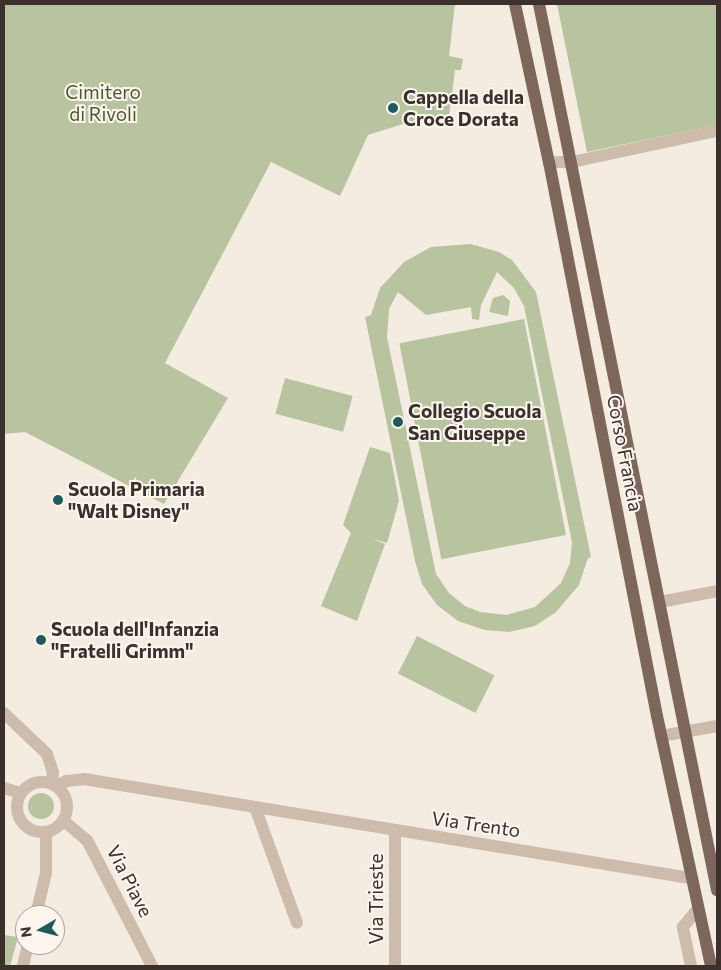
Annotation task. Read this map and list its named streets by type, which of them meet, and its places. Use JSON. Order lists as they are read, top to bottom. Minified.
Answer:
{"streets":{"main road":["Corso Francia"],"street":["Via Trento","Via Piave","Via Trieste"]},"crossings":[["Corso Francia","Via Trento"],["Via Trento","Via Piave"],["Via Trento","Via Trieste"]],"parks":["Cimitero di Rivoli"],"places":["Cappella della Croce Dorata","Collegio Scuola San Giuseppe","Scuola Primaria \"Walt Disney\"","Scuola dell'Infanzia \"Fratelli Grimm\""],"north":"left"}
